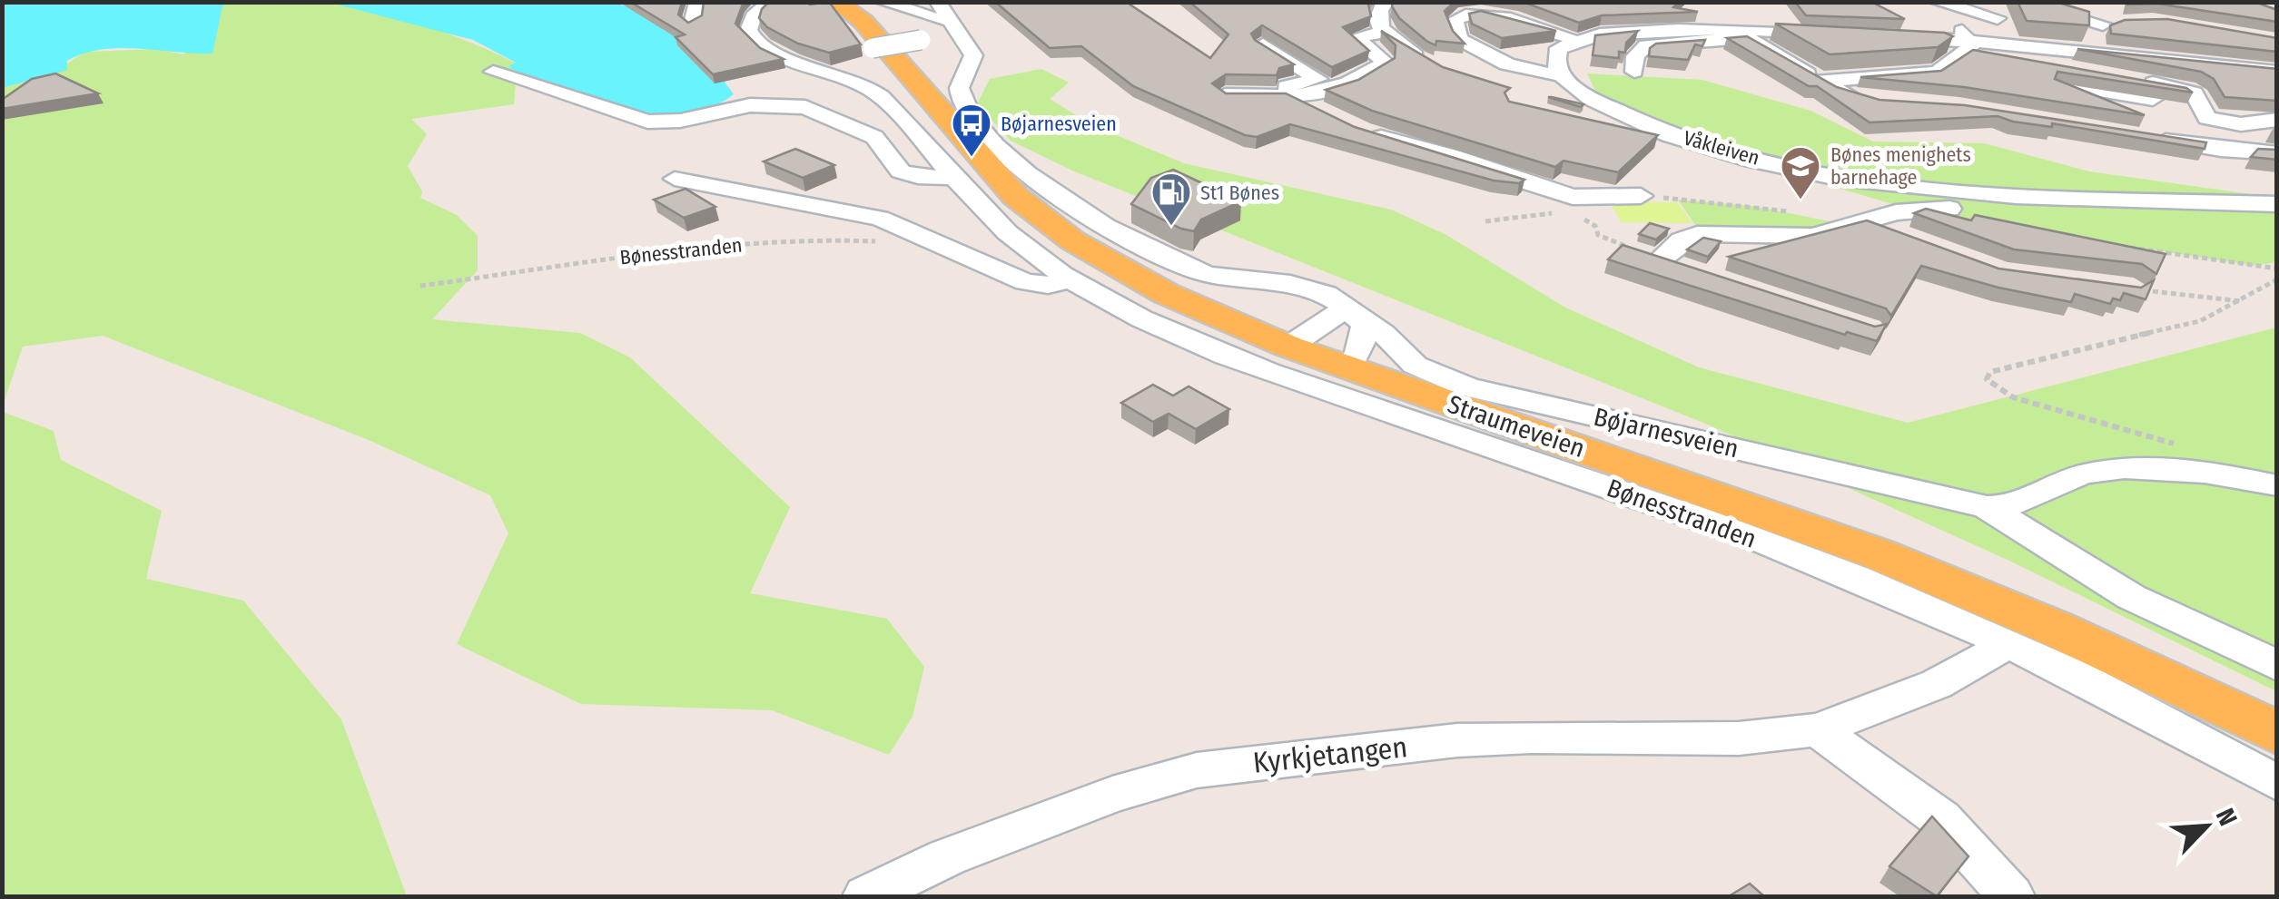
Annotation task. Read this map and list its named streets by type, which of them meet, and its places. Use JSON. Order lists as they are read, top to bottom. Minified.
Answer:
{"streets":{"main road":["Straumeveien"],"street":["Våkleiven","Bønesstranden","Bøjarnesveien","Kyrkjetangen"]},"crossings":[["Bønesstranden","Kyrkjetangen"]],"places":{"bus stop":["Bøjarnesveien"],"school or university":["Bønes menighets barnehage"],"fuel station":["St1 Bønes"]},"north":"top right"}
